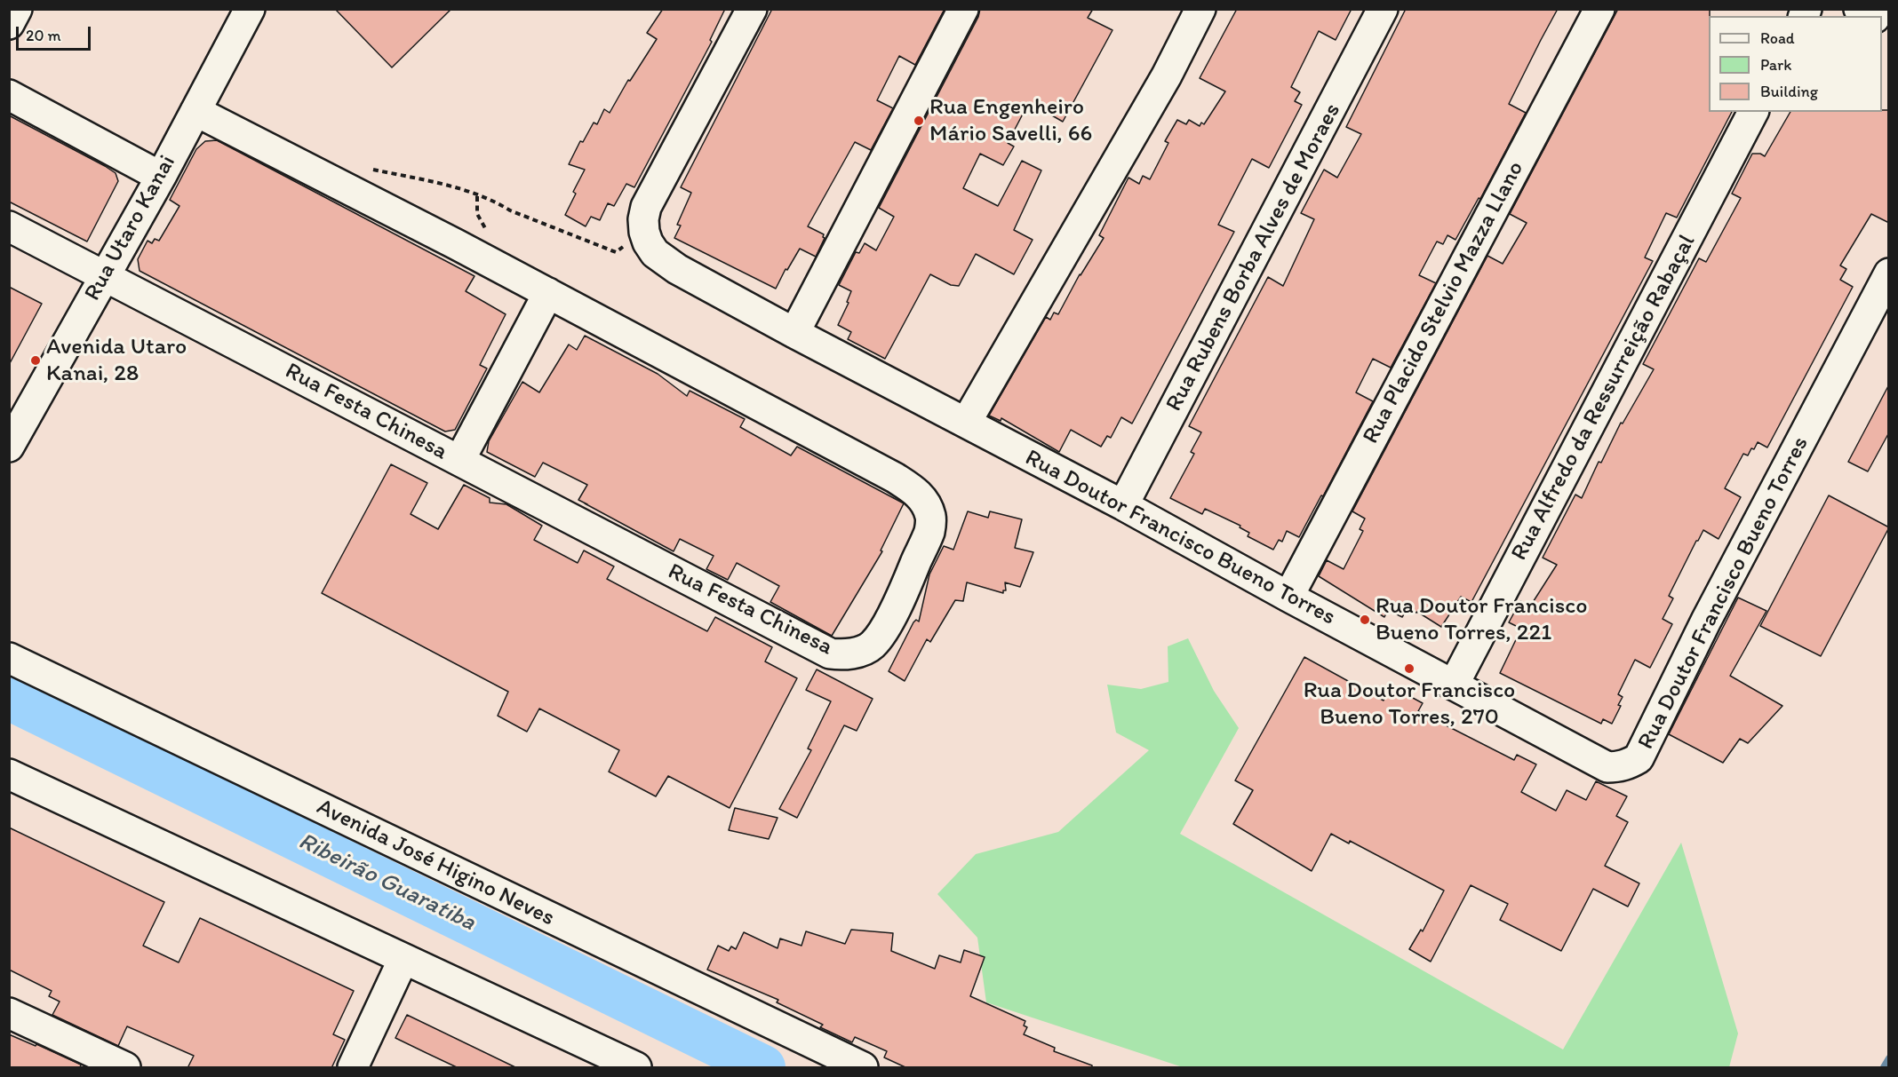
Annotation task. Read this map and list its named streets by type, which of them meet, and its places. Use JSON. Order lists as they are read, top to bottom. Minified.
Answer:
{"streets":{"street":["Rua Utaro Kanai","Rua Rubens Borba Alves de Moraes","Rua Placido Stelvio Mazza Llano","Rua Alfredo da Ressurreição Rabaçal","Rua Festa Chinesa","Rua Doutor Francisco Bueno Torres","Avenida José Higino Neves"]},"crossings":[["Rua Utaro Kanai","Rua Festa Chinesa"],["Rua Rubens Borba Alves de Moraes","Rua Doutor Francisco Bueno Torres"],["Rua Placido Stelvio Mazza Llano","Rua Doutor Francisco Bueno Torres"],["Rua Alfredo da Ressurreição Rabaçal","Rua Doutor Francisco Bueno Torres"]],"water":["Ribeirão Guaratiba"],"places":["Rua Engenheiro Mário Savelli, 66","Avenida Utaro Kanai, 28","Rua Doutor Francisco Bueno Torres, 221","Rua Doutor Francisco Bueno Torres, 270"],"legend":["Road","Park","Building"],"scale_bar":"20 m"}
